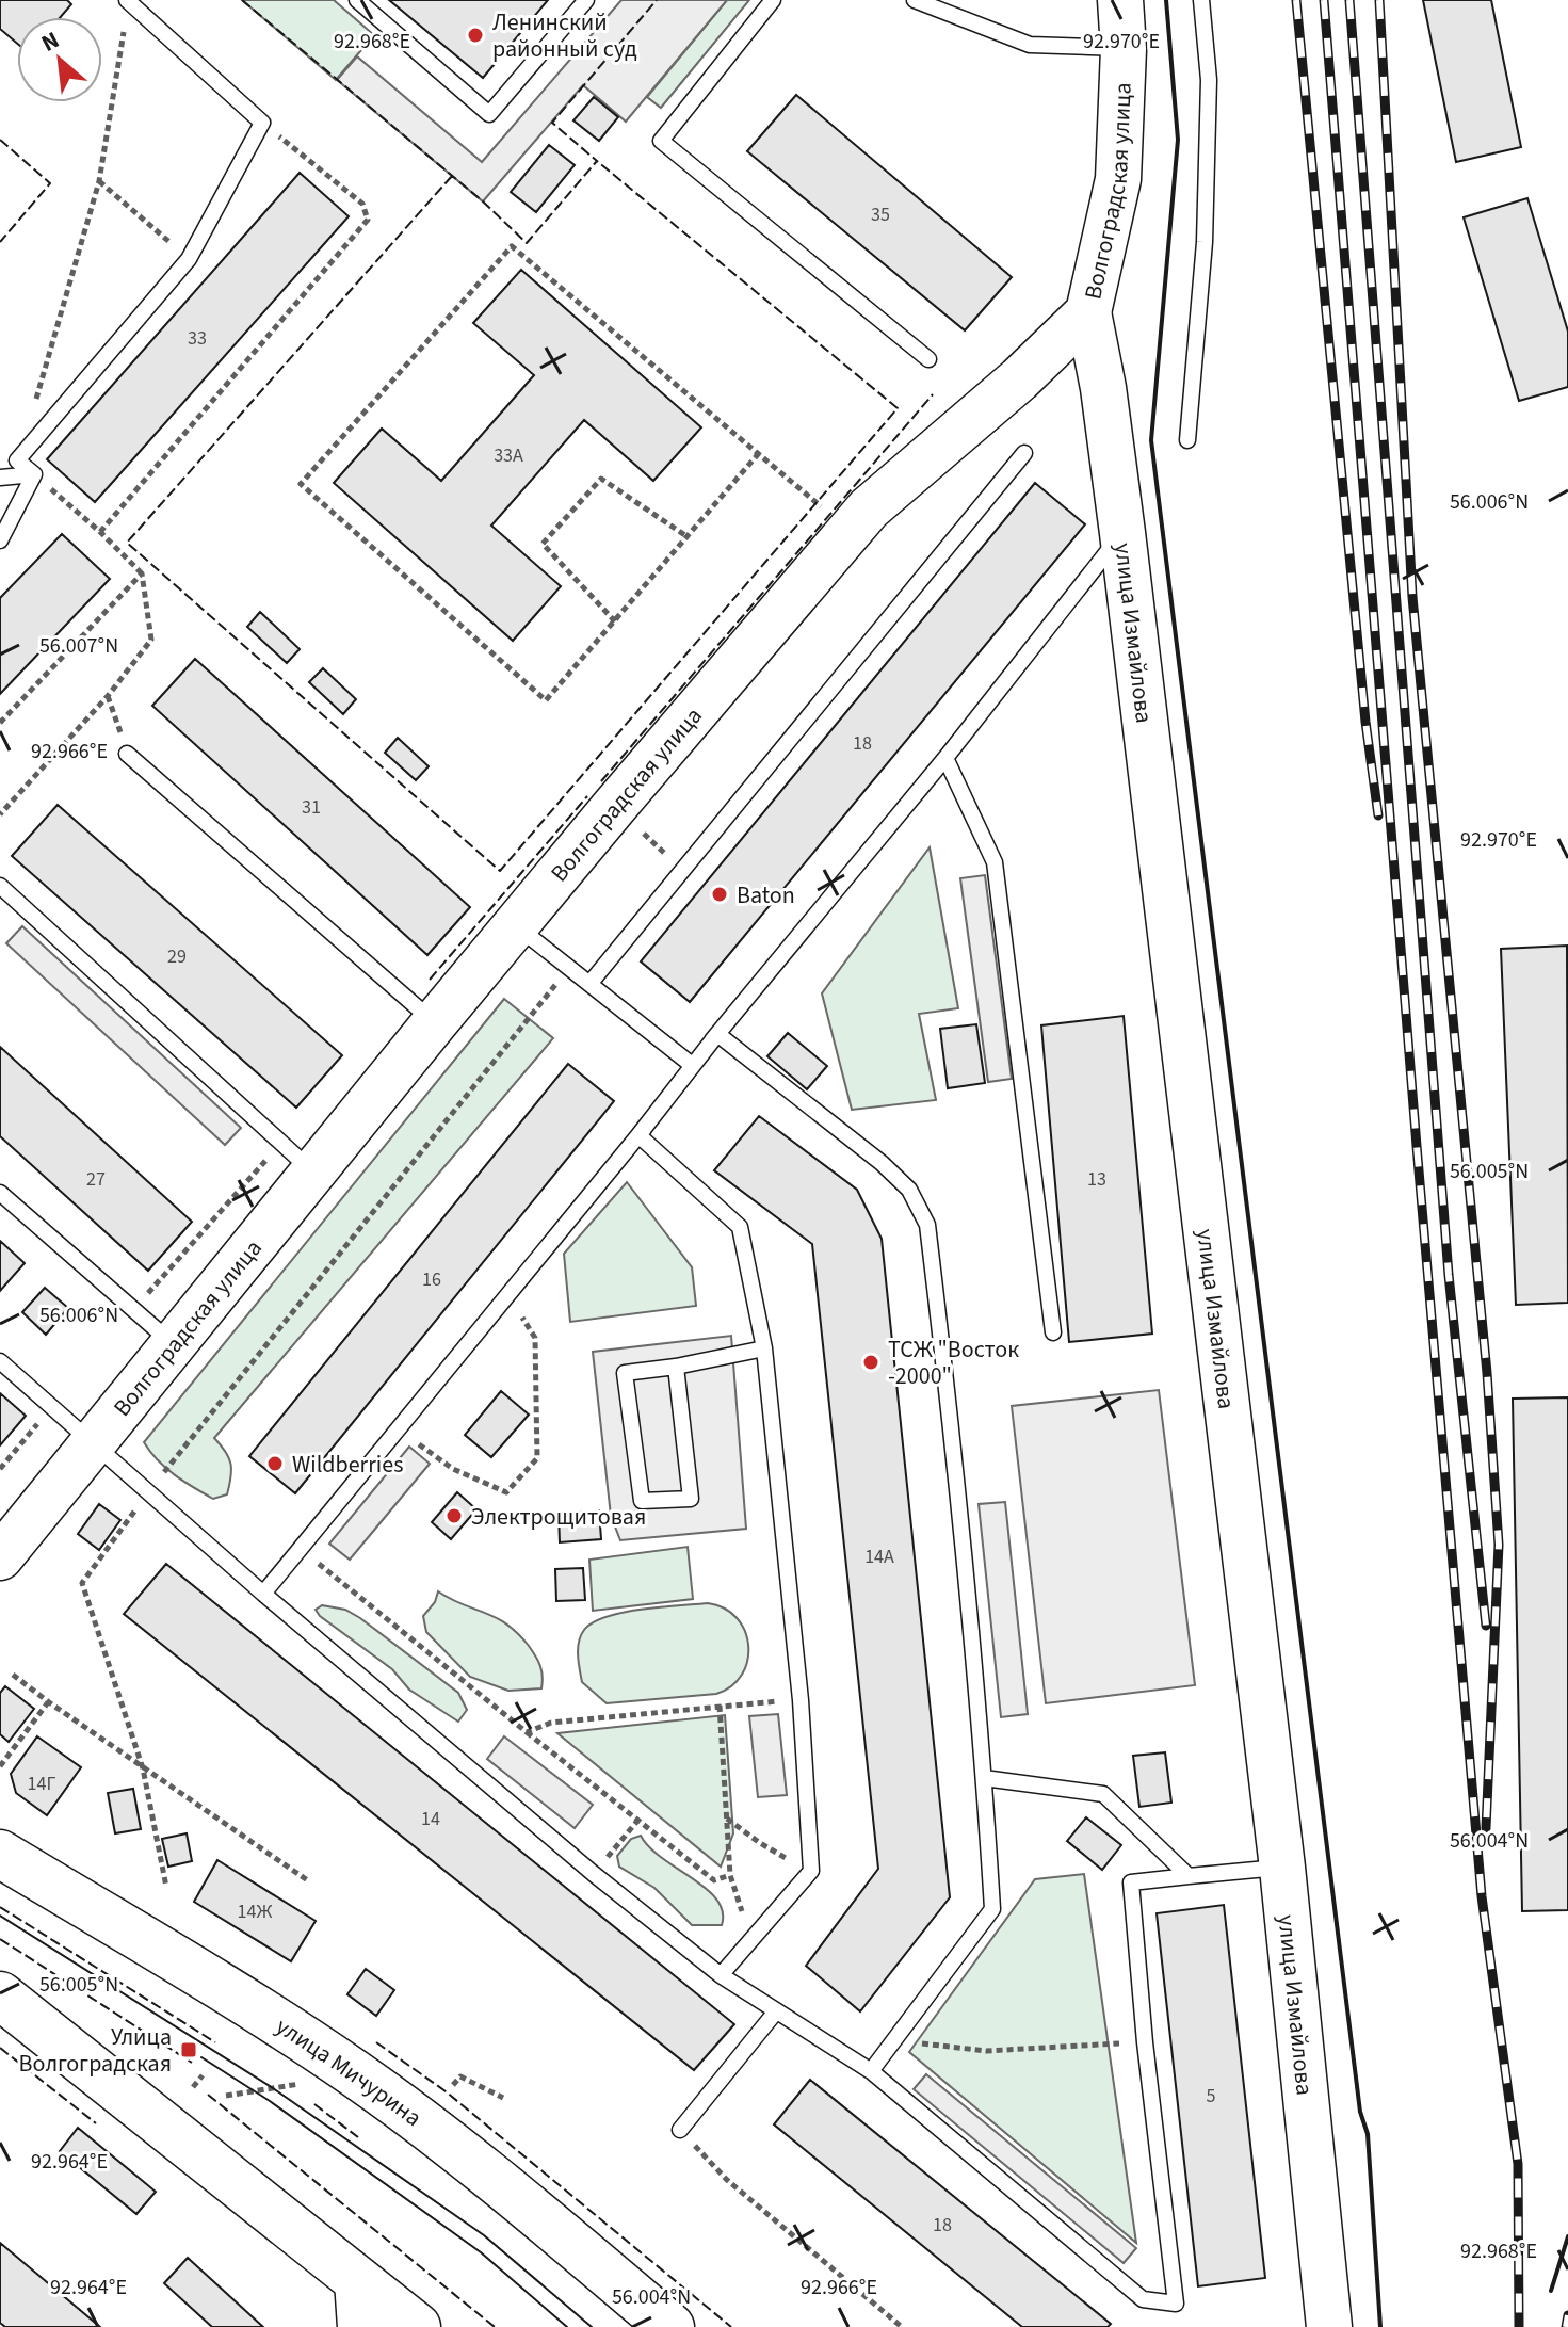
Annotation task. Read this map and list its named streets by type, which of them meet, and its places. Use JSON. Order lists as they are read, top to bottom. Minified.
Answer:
{"streets":{"main road":["Волгоградская улица","улица Измайлова","улица Мичурина"]},"crossings":[["Волгоградская улица","улица Измайлова"]],"places":{"other":["Ленинский районный суд","Baton","ТСЖ \"Восток -2000\"","Wildberries","Электрощитовая"],"transit":["Улица Волгоградская"]},"house_numbers":["35","33","33А","18","31","29","27","13","16","14А","14Г","14","14Ж","5","18"],"north":"top left","coordinates":["92.968°E","92.970°E","56.006°N","56.007°N","92.966°E","56.005°N","56.004°N","92.964°E"]}
